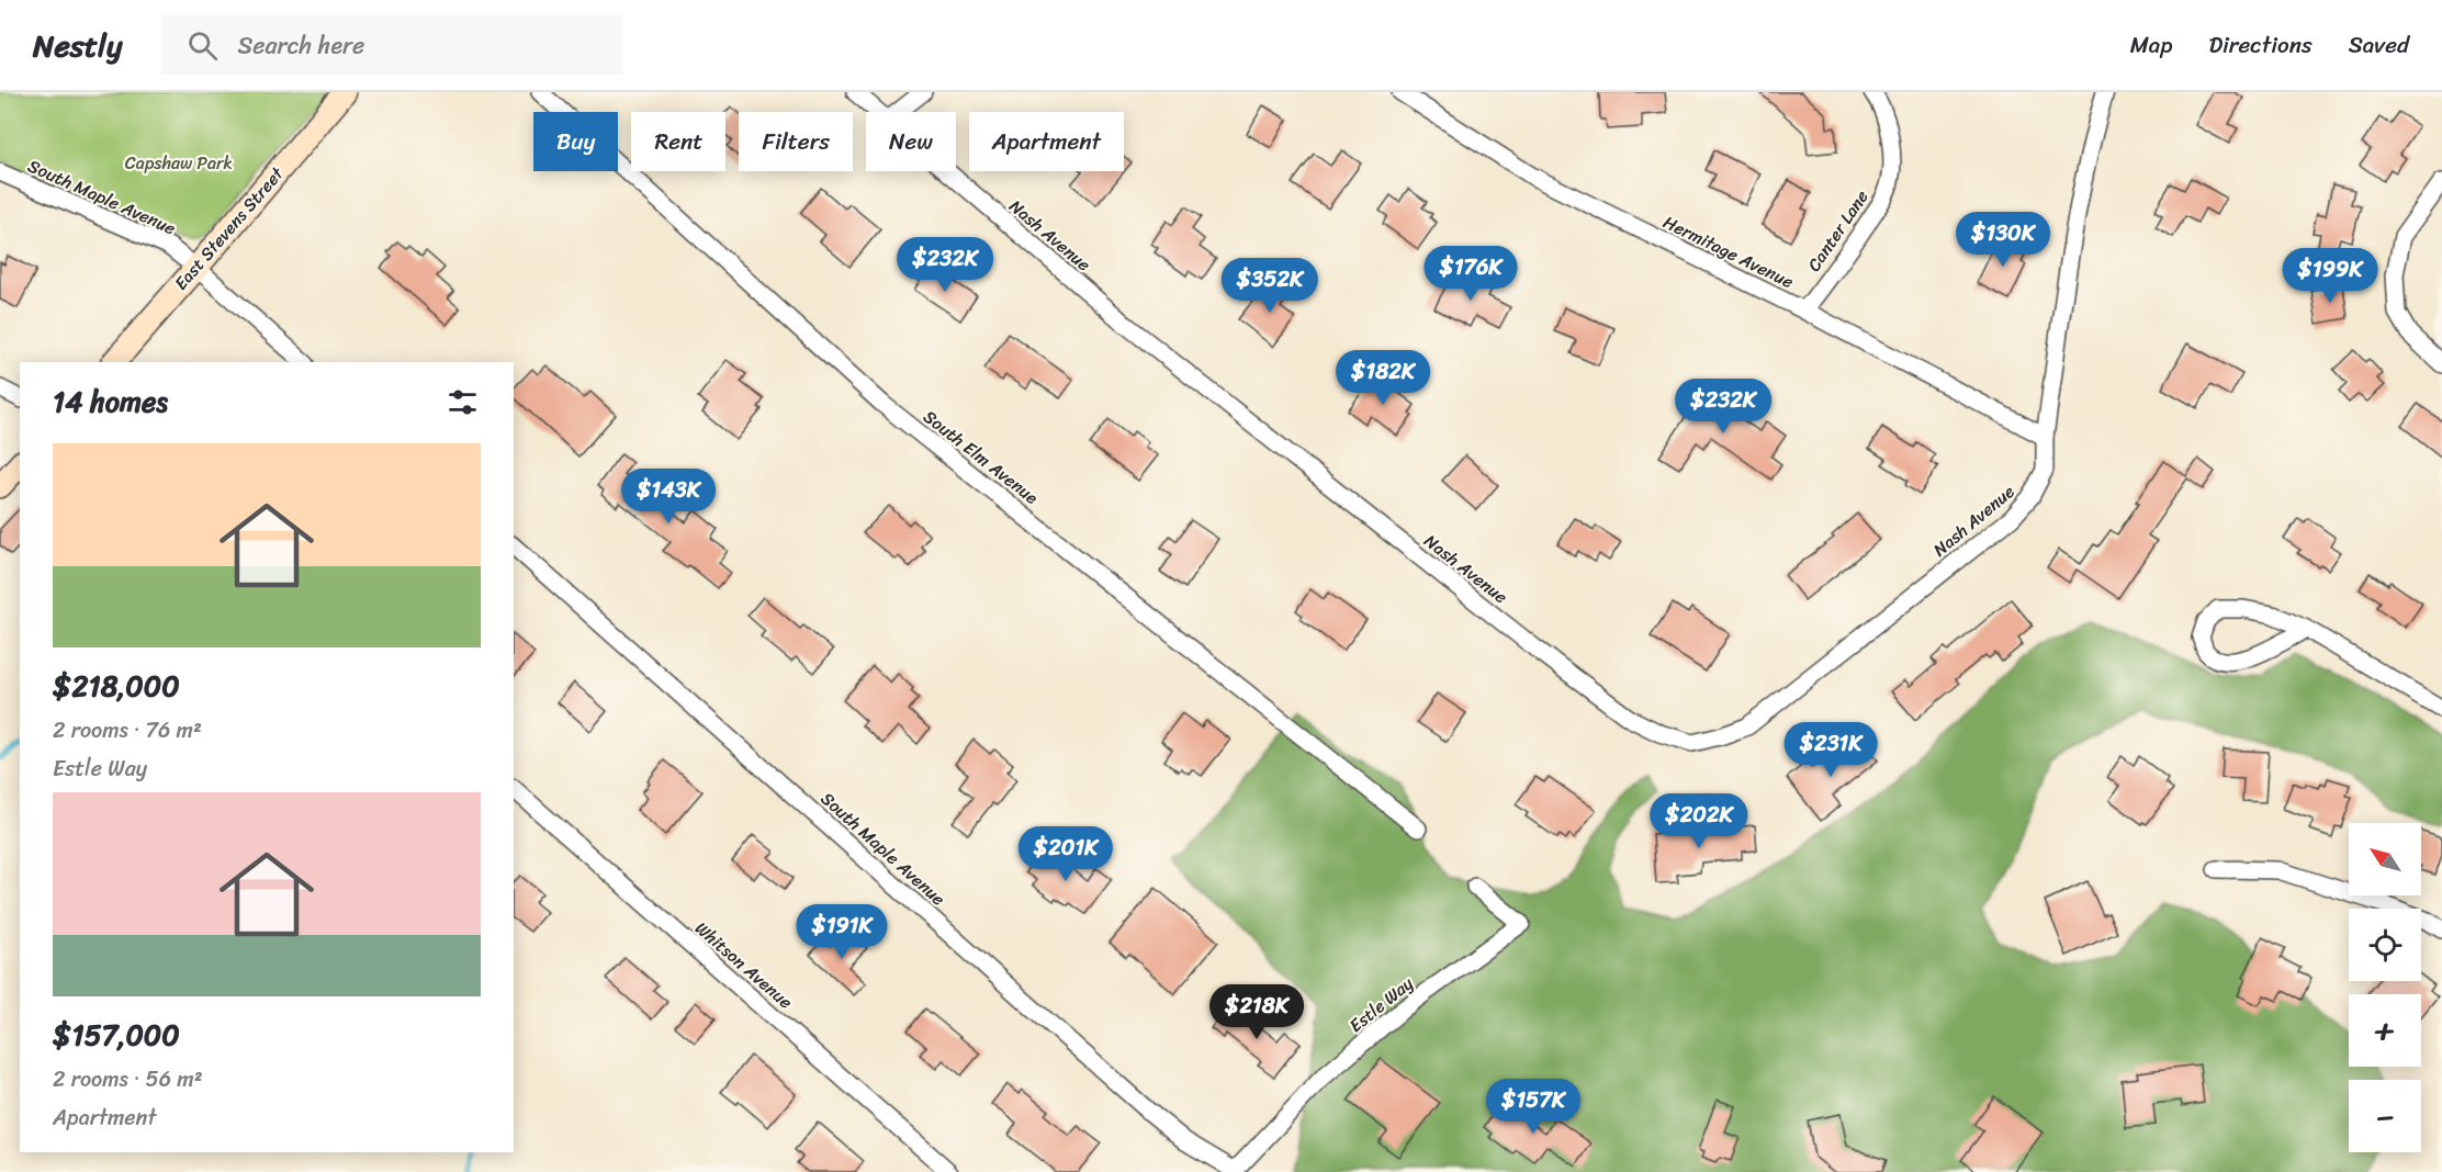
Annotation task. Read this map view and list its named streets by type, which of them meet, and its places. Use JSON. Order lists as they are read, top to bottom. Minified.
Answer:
{"streets":{"street":["South Maple Avenue","East Stevens Street","Canter Lane","Nash Avenue","Hermitage Avenue","South Elm Avenue","Whitson Avenue","Estle Way"]},"crossings":[["South Maple Avenue","East Stevens Street"],["South Maple Avenue","Estle Way"],["Canter Lane","Hermitage Avenue"],["Nash Avenue","Hermitage Avenue"]],"parks":["Capshaw Park"],"north":"top left","page":{"header":"Nestly","search":"Search here","nav":["Map","Directions","Saved"],"chip":["Buy","Rent","Filters","New","Apartment"],"price":["$130K","$232K","$176K","$199K","$352K","$182K","$232K","$143K","$231K","$202K","$201K","$191K","$218K","$157K"],"heading":"14 homes","list":[{"name":"$218,000","note":"2 rooms · 76 m² · Estle Way"},{"name":"$157,000","note":"2 rooms · 56 m² · Apartment"}],"map_buttons":["+","−"]}}
